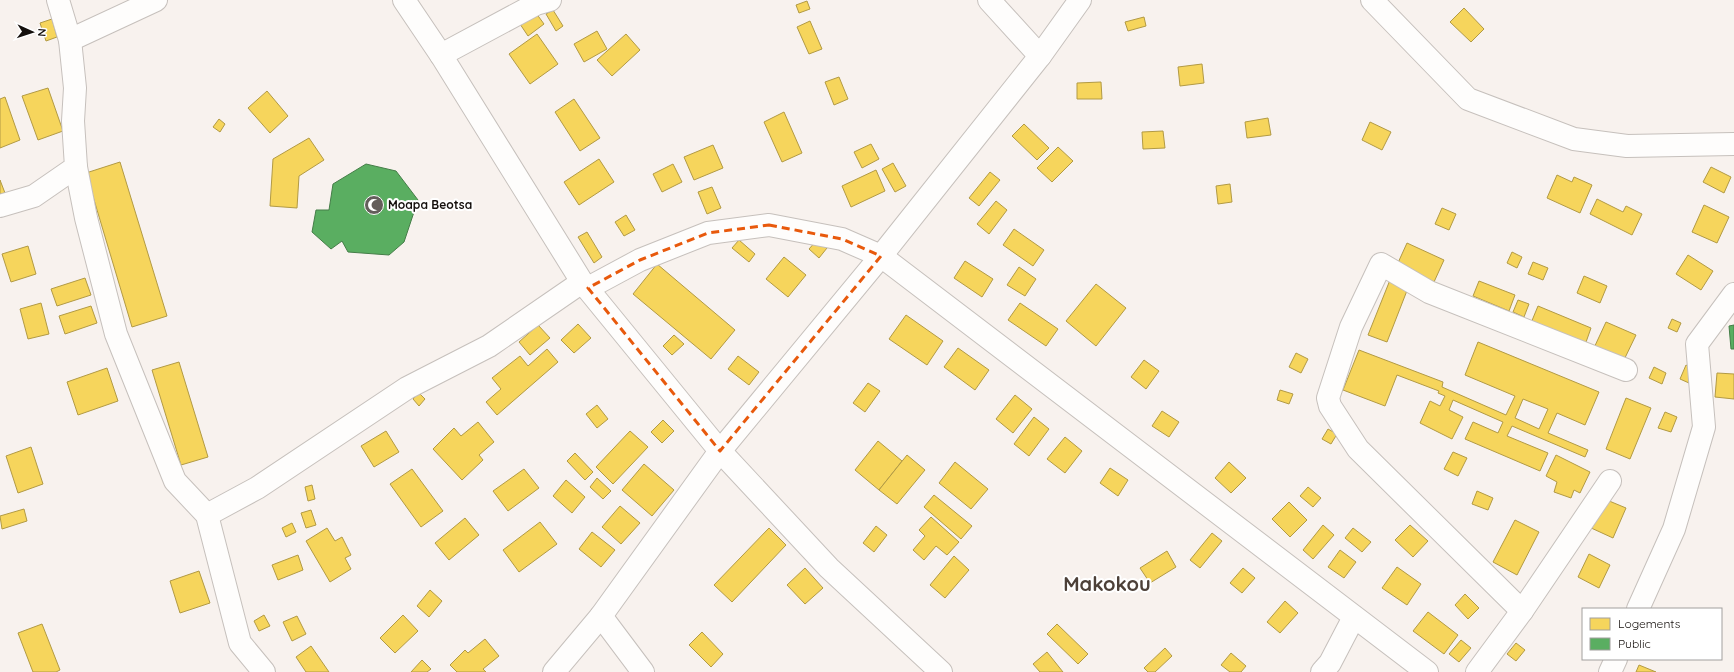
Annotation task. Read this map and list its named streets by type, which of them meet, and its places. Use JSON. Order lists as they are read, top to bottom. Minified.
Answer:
{"districts":["Makokou"],"places":{"mosque":["Moapa Beotsa"]},"legend":["Logements","Public"],"north":"right"}
